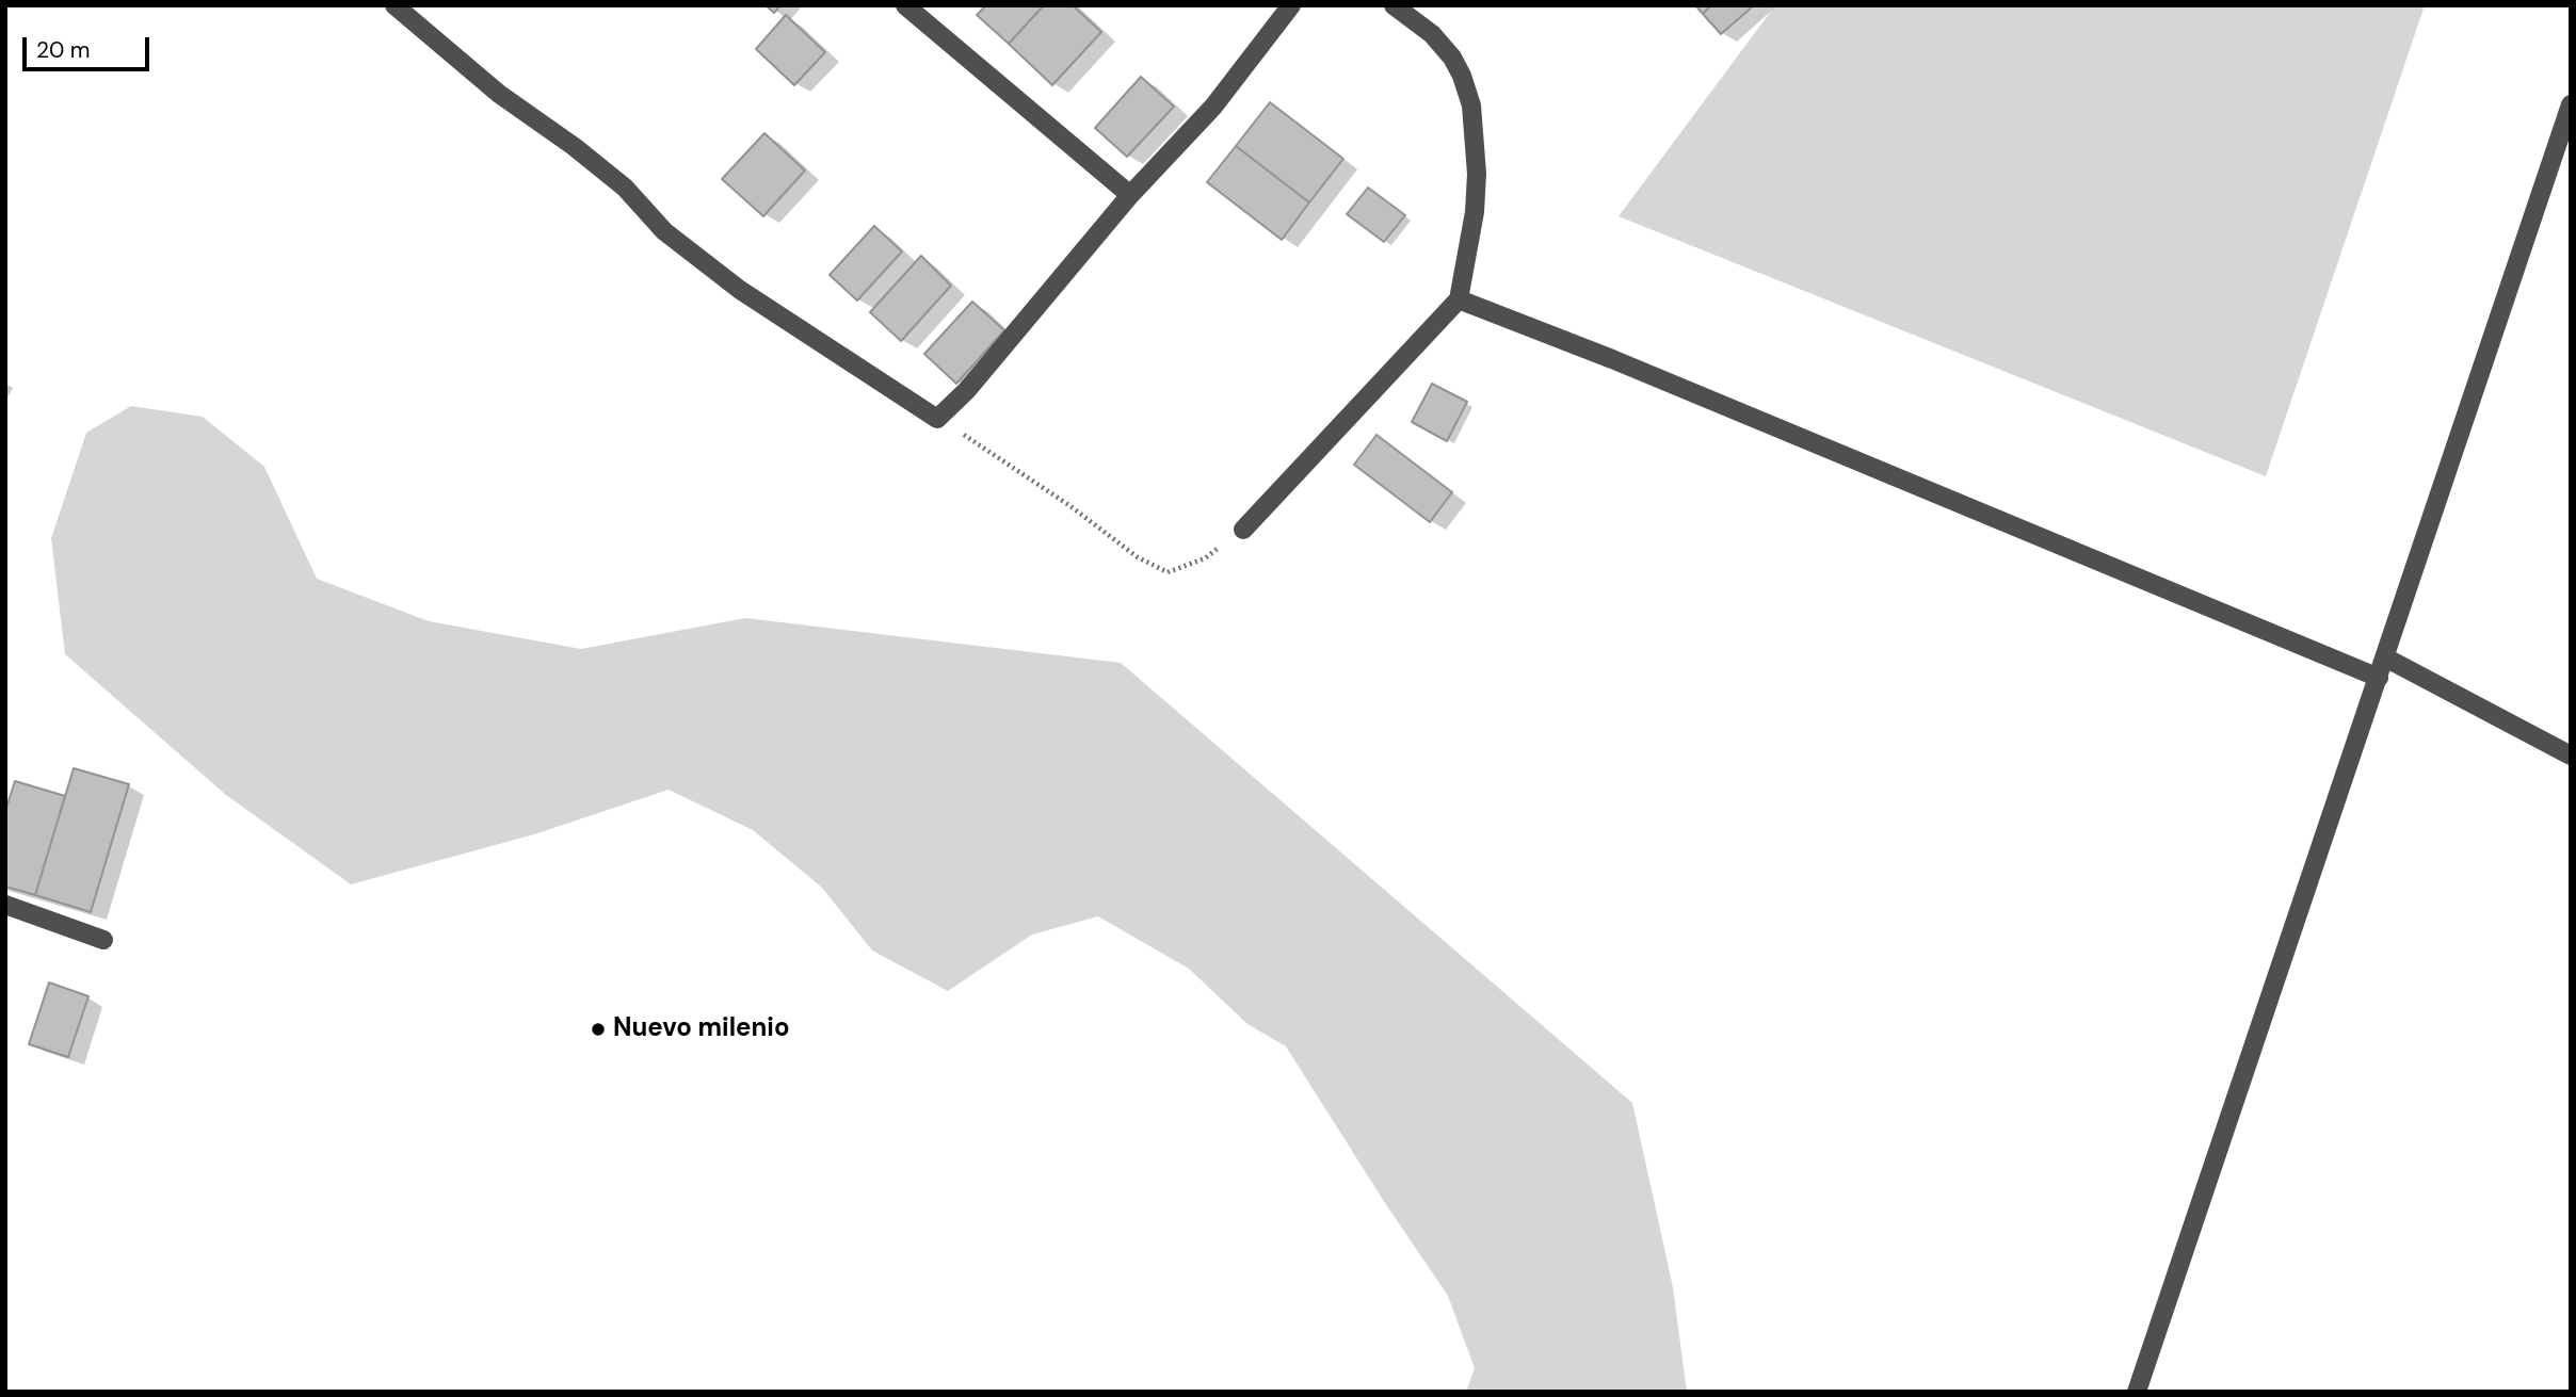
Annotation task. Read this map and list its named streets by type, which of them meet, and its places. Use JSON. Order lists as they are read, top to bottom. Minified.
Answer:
{"places":["Nuevo milenio"],"scale_bar":"20 m"}
